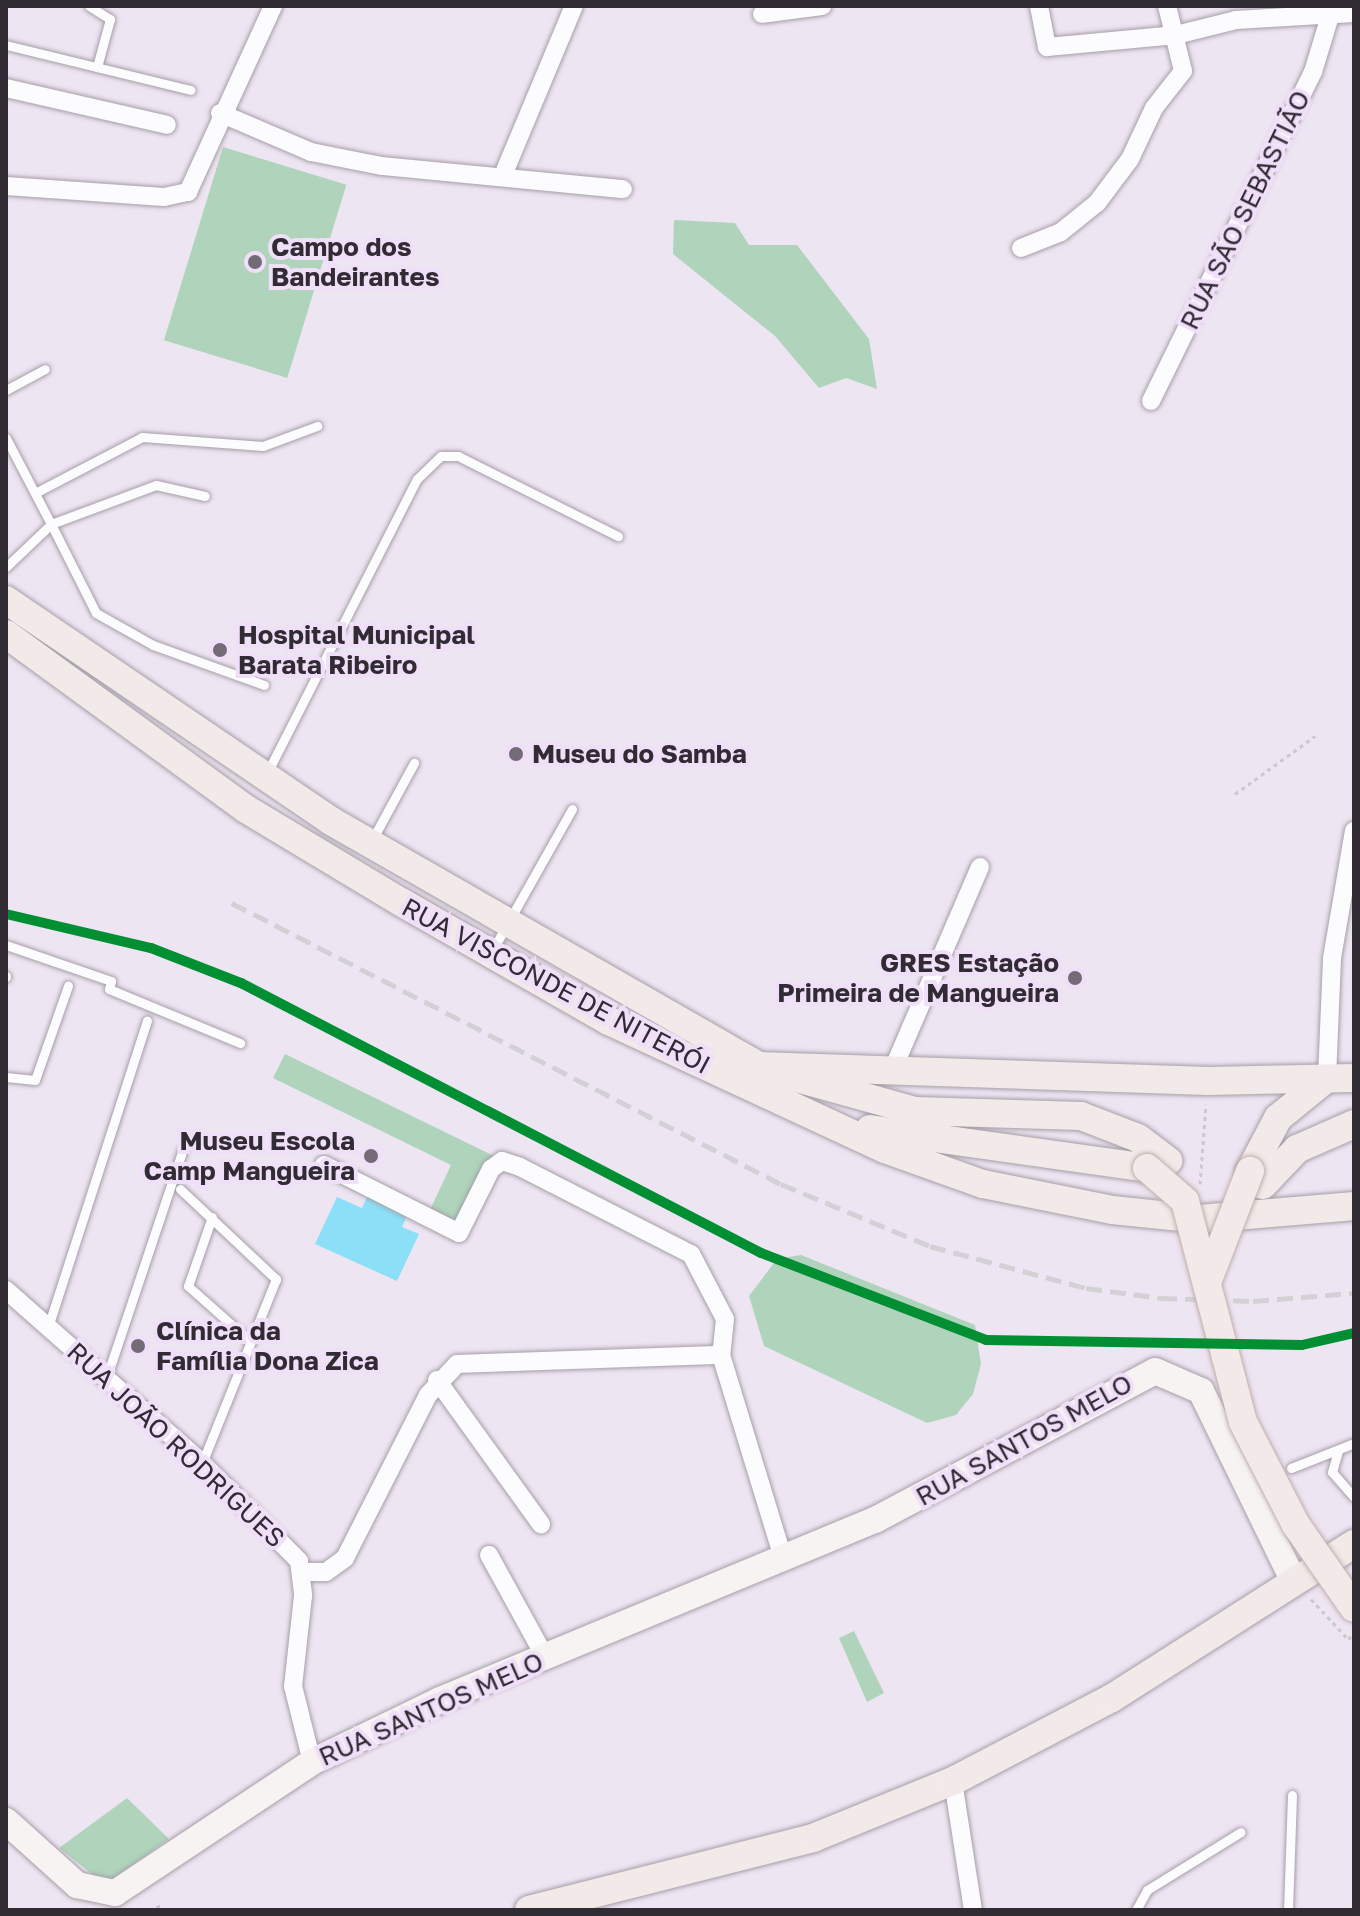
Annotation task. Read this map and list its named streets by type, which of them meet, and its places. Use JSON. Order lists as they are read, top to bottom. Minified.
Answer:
{"streets":{"main road":["RUA VISCONDE DE NITERÓI","RUA SANTOS MELO"],"street":["RUA SÃO SEBASTIÃO","RUA JOÃO RODRIGUES"]},"crossings":[["RUA SANTOS MELO","RUA JOÃO RODRIGUES"]],"places":["Campo dos Bandeirantes","Hospital Municipal Barata Ribeiro","Museu do Samba","GRES Estação Primeira de Mangueira","Museu Escola Camp Mangueira","Clínica da Família Dona Zica"]}
